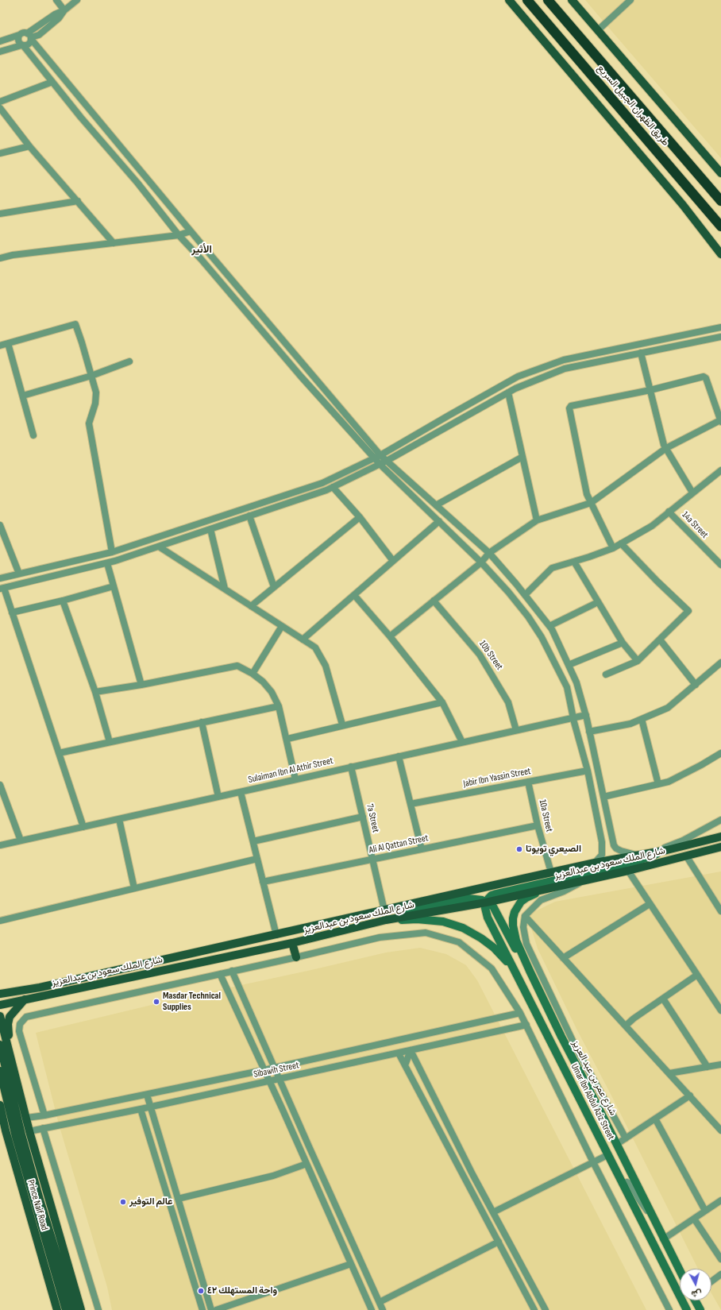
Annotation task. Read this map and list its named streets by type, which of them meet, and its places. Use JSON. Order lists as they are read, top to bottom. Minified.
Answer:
{"streets":{"highway":["طريق الظهران الجبيل السريع"],"main road":["شارع الملك سعود بن عبدالعزيز","شارع عمر بن عبد العزيز","Umar Ibn Abdul Aziz Street","Prince Naif Road"],"street":["14a Street","10b Street","Sulaiman Ibn Al Athir Street","Jabir Ibn Yassin Street","10a Street","7a Street","Ali Al Qattan Street","Sibawih Street"]},"crossings":[["10b Street","Sulaiman Ibn Al Athir Street"],["Sulaiman Ibn Al Athir Street","7a Street"],["Jabir Ibn Yassin Street","10a Street"],["10a Street","Ali Al Qattan Street"],["10a Street","شارع الملك سعود بن عبدالعزيز"],["7a Street","Ali Al Qattan Street"],["7a Street","شارع الملك سعود بن عبدالعزيز"],["شارع الملك سعود بن عبدالعزيز","شارع عمر بن عبد العزيز"],["شارع الملك سعود بن عبدالعزيز","Umar Ibn Abdul Aziz Street"]],"districts":["الأثير"],"places":["الصيعري تويوتا","Masdar Technical Supplies","عالم التوفير","واحة المستهلك ٤٢"],"north":"bottom"}
